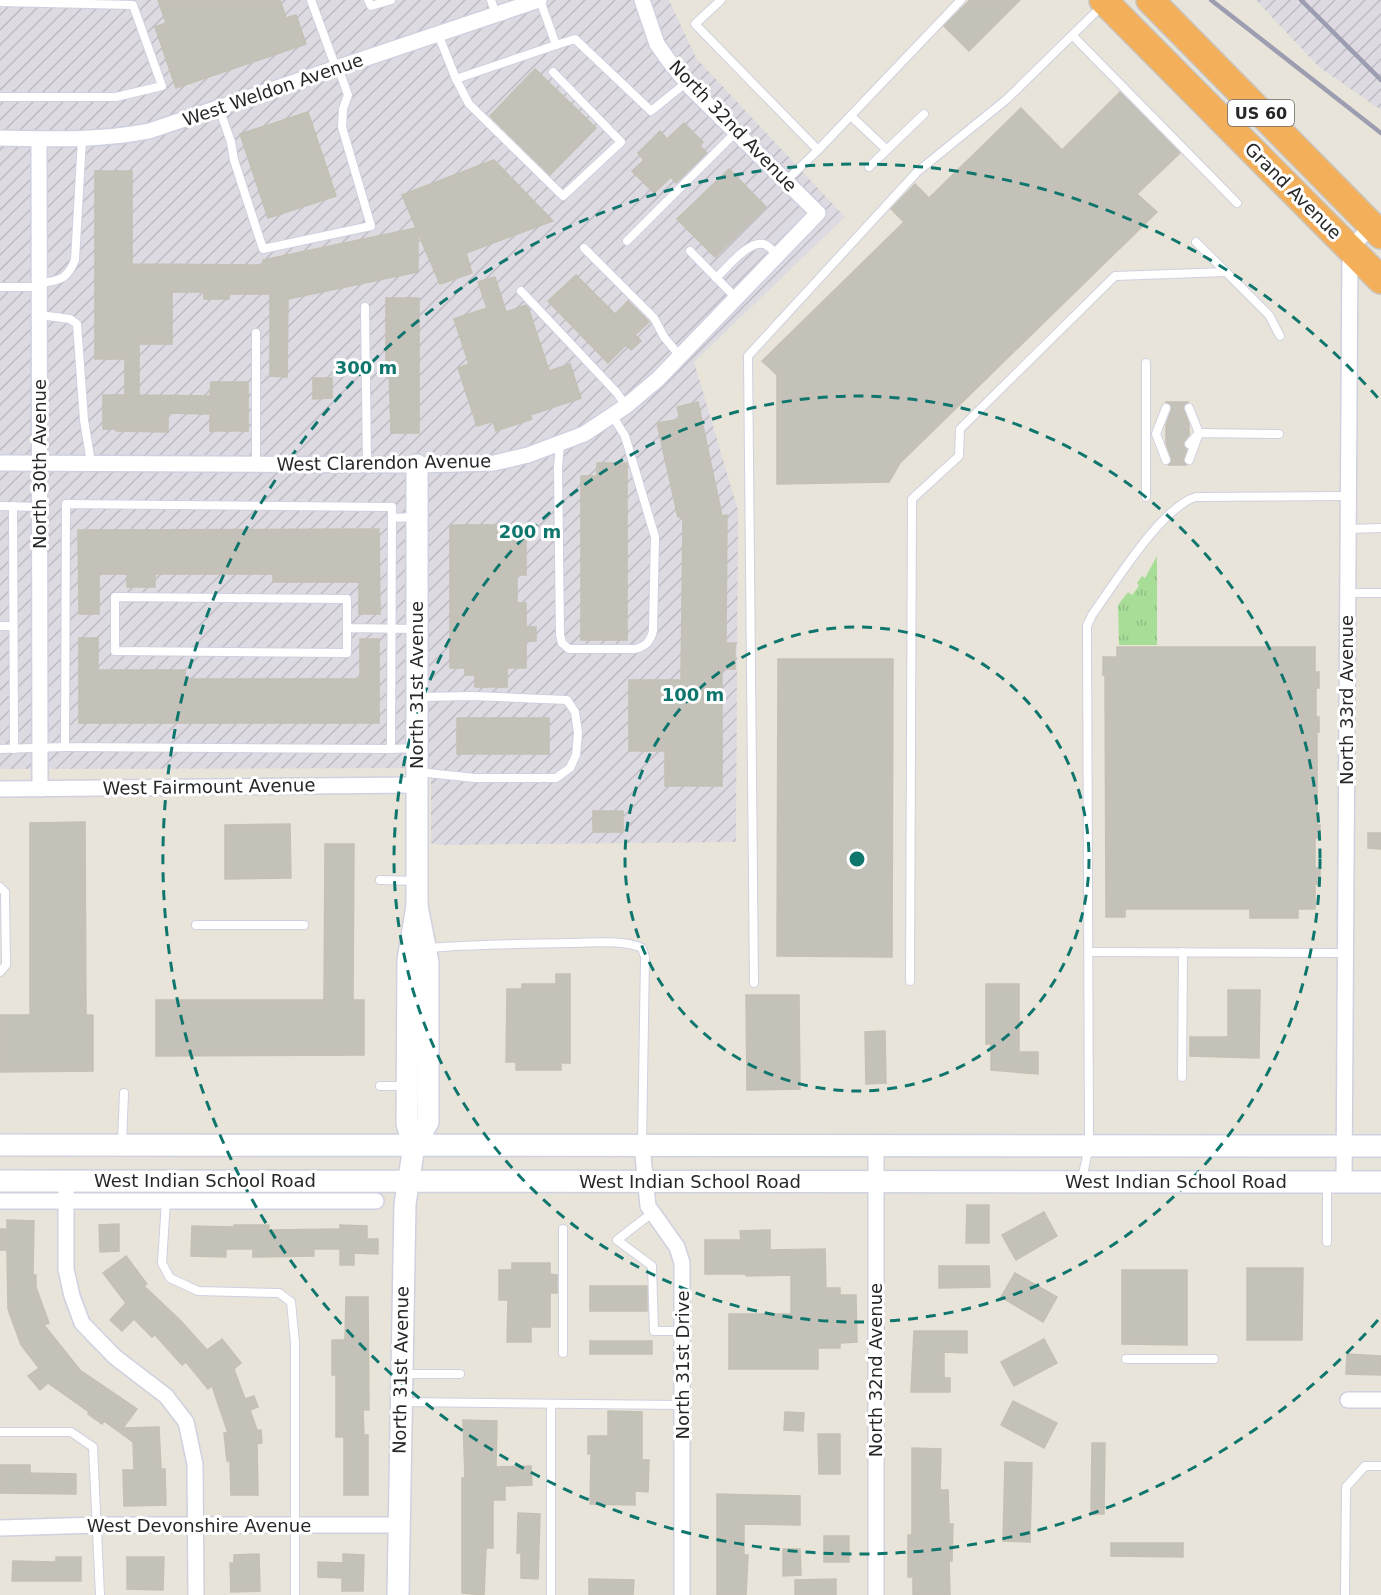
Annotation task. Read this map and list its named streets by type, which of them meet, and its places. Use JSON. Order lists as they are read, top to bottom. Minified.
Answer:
{"streets":{"highway":["US 60","Grand Avenue"],"main road":["North 31st Avenue","West Indian School Road"],"street":["West Weldon Avenue","North 32nd Avenue","West Clarendon Avenue","North 30th Avenue","North 33rd Avenue","West Fairmount Avenue","North 31st Drive","West Devonshire Avenue"]},"crossings":[["West Weldon Avenue","North 30th Avenue"],["North 32nd Avenue","West Clarendon Avenue"],["North 32nd Avenue","West Indian School Road"],["Grand Avenue","North 33rd Avenue"],["West Clarendon Avenue","North 30th Avenue"],["West Clarendon Avenue","North 31st Avenue"],["North 30th Avenue","West Fairmount Avenue"],["North 31st Avenue","West Fairmount Avenue"],["North 31st Avenue","West Indian School Road"],["North 31st Avenue","West Devonshire Avenue"],["North 33rd Avenue","West Indian School Road"],["West Indian School Road","North 31st Drive"]],"rings":["300 m","200 m","100 m"]}
